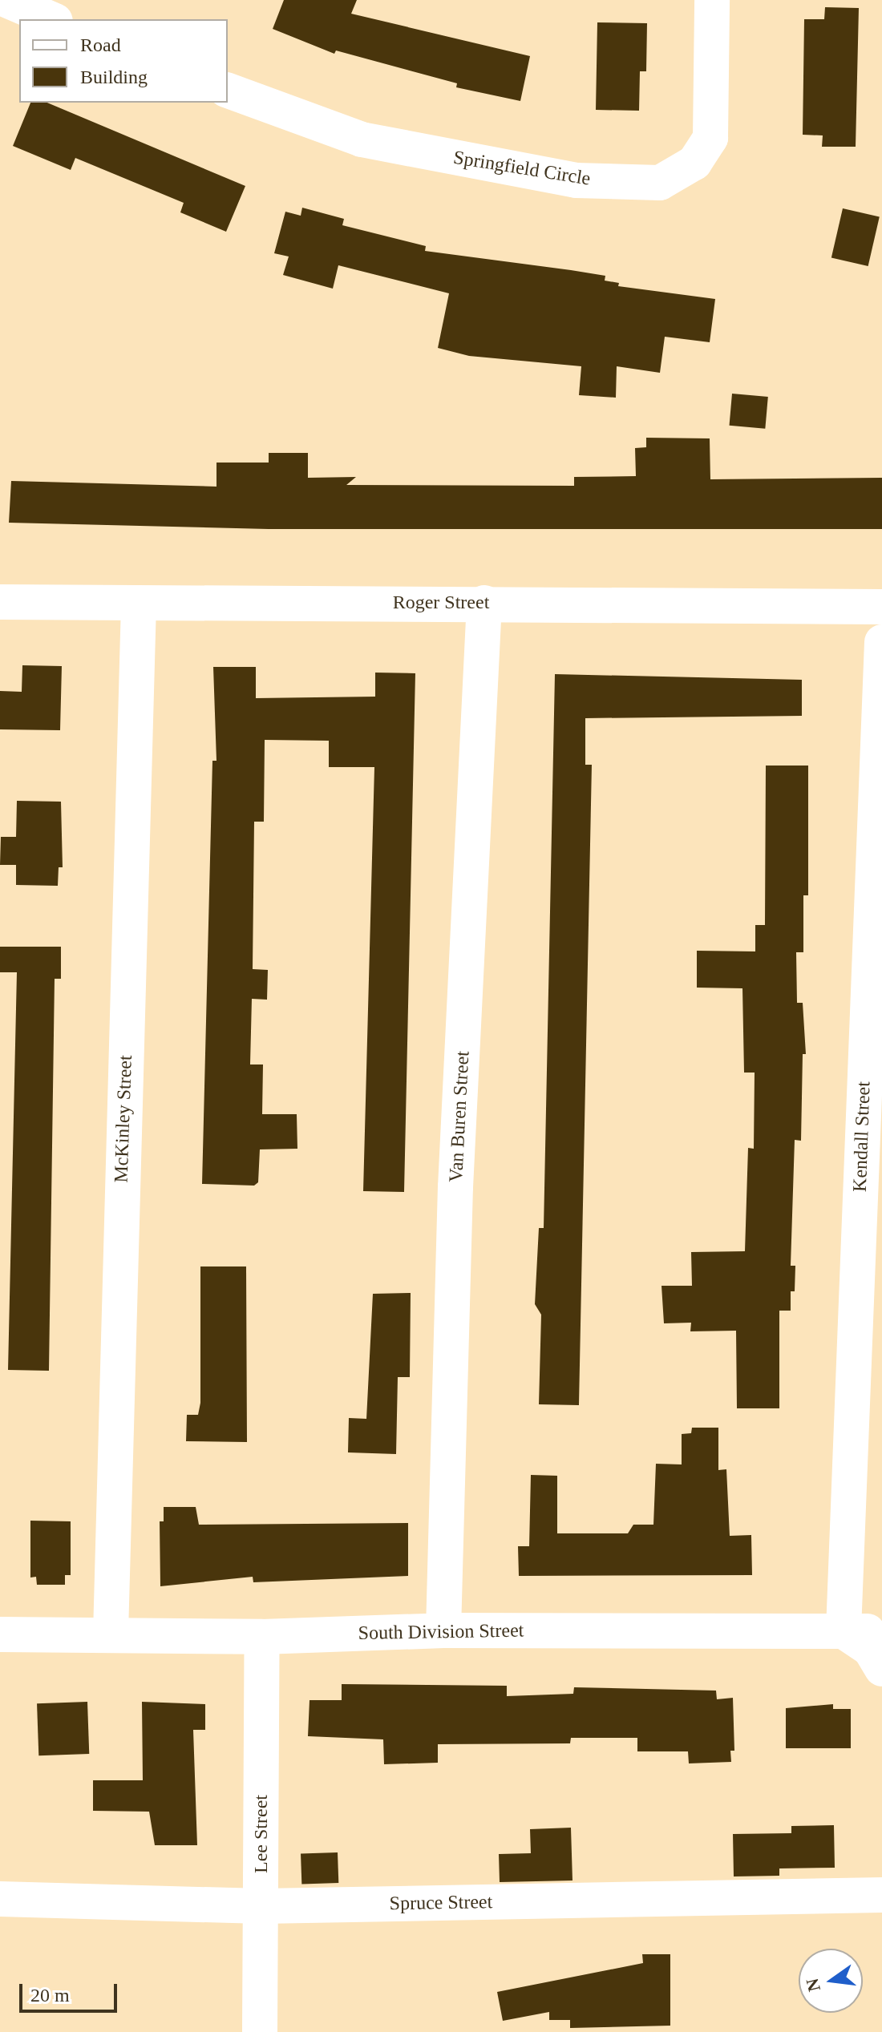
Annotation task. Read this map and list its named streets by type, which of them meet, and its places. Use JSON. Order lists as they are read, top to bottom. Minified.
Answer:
{"streets":{"street":["Springfield Circle","Roger Street","Van Buren Street","McKinley Street","Kendall Street","South Division Street","Lee Street","Spruce Street"]},"crossings":[["Roger Street","Van Buren Street"],["Roger Street","McKinley Street"],["Van Buren Street","South Division Street"],["McKinley Street","South Division Street"],["Kendall Street","South Division Street"],["South Division Street","Lee Street"],["Lee Street","Spruce Street"]],"legend":["Road","Building"],"scale_bar":"20 m","north":"left"}
